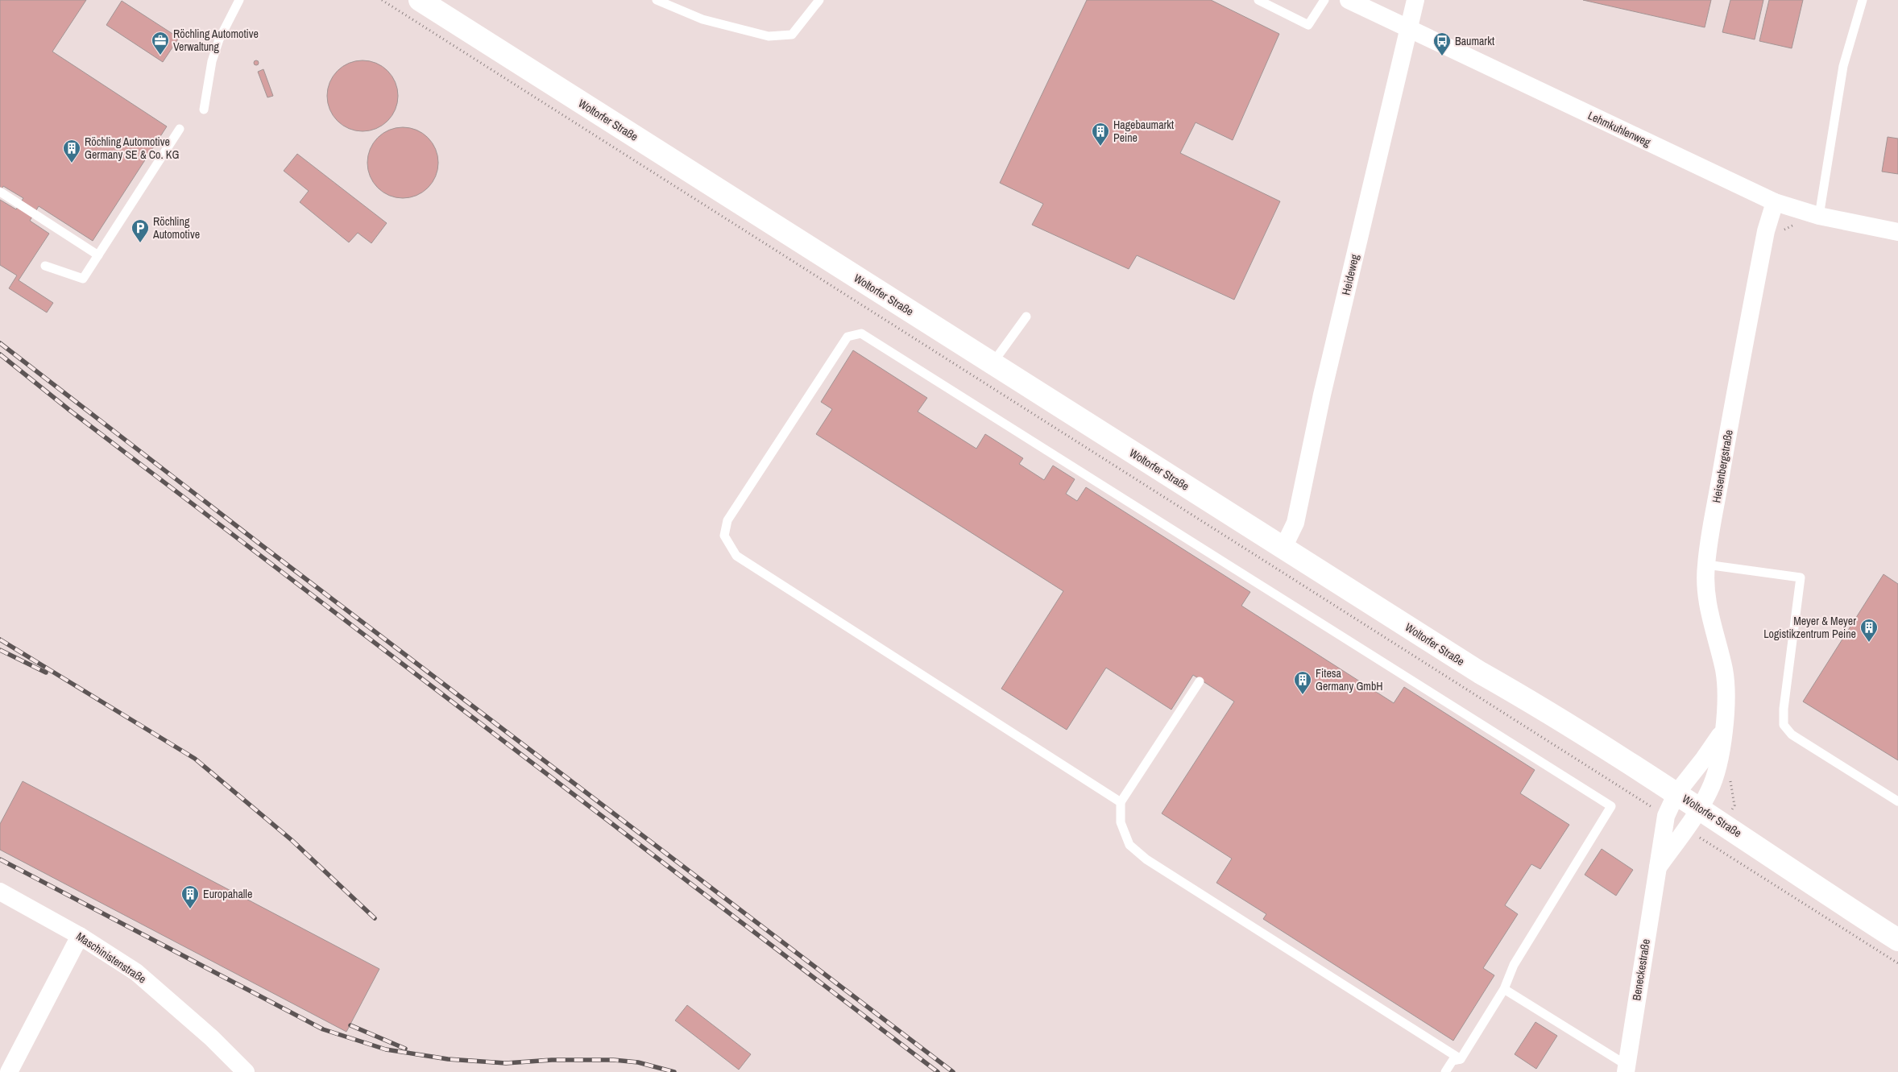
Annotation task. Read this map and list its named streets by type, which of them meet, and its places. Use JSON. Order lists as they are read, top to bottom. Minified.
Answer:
{"streets":{"main road":["Woltorfer Straße"],"street":["Lehmkuhlenweg","Heideweg","Heisenbergstraße","Maschinistenstraße","Beneckestraße"]},"crossings":[["Woltorfer Straße","Heideweg"],["Woltorfer Straße","Heisenbergstraße"],["Woltorfer Straße","Beneckestraße"],["Lehmkuhlenweg","Heideweg"],["Lehmkuhlenweg","Heisenbergstraße"],["Heisenbergstraße","Beneckestraße"]],"places":{"office":["Röchling Automotive Verwaltung"],"bus stop":["Baumarkt"],"building":["Hagebaumarkt Peine","Röchling Automotive Germany SE & Co. KG","Meyer & Meyer Logistikzentrum Peine","Fitesa Germany GmbH","Europahalle"],"parking":["Röchling Automotive"]}}
